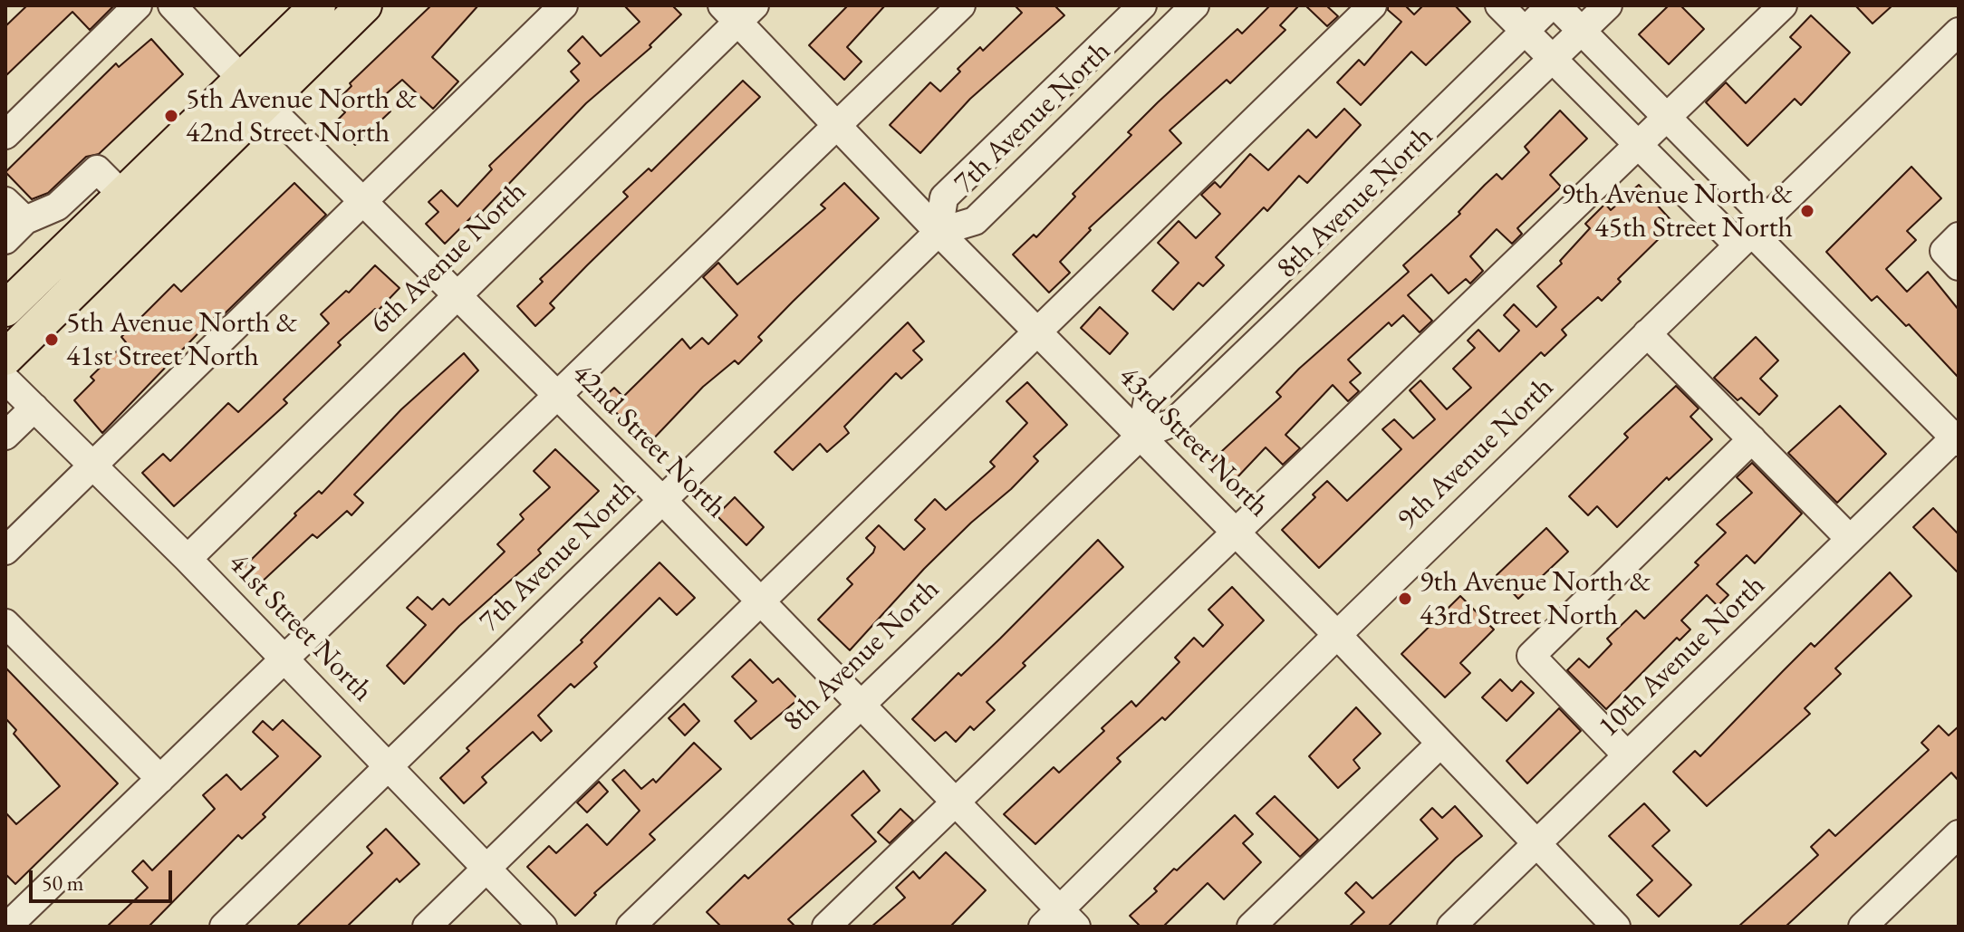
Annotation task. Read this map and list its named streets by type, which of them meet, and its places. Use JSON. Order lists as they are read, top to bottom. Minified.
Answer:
{"streets":{"street":["7th Avenue North","8th Avenue North","6th Avenue North","42nd Street North","43rd Street North","9th Avenue North","41st Street North","10th Avenue North"]},"crossings":[["7th Avenue North","42nd Street North"],["7th Avenue North","43rd Street North"],["7th Avenue North","41st Street North"],["8th Avenue North","42nd Street North"],["8th Avenue North","43rd Street North"],["6th Avenue North","42nd Street North"],["6th Avenue North","43rd Street North"],["6th Avenue North","41st Street North"],["42nd Street North","9th Avenue North"],["43rd Street North","9th Avenue North"],["43rd Street North","10th Avenue North"]],"places":["5th Avenue North & 42nd Street North","9th Avenue North & 45th Street North","5th Avenue North & 41st Street North","9th Avenue North & 43rd Street North"],"scale_bar":"50 m"}
